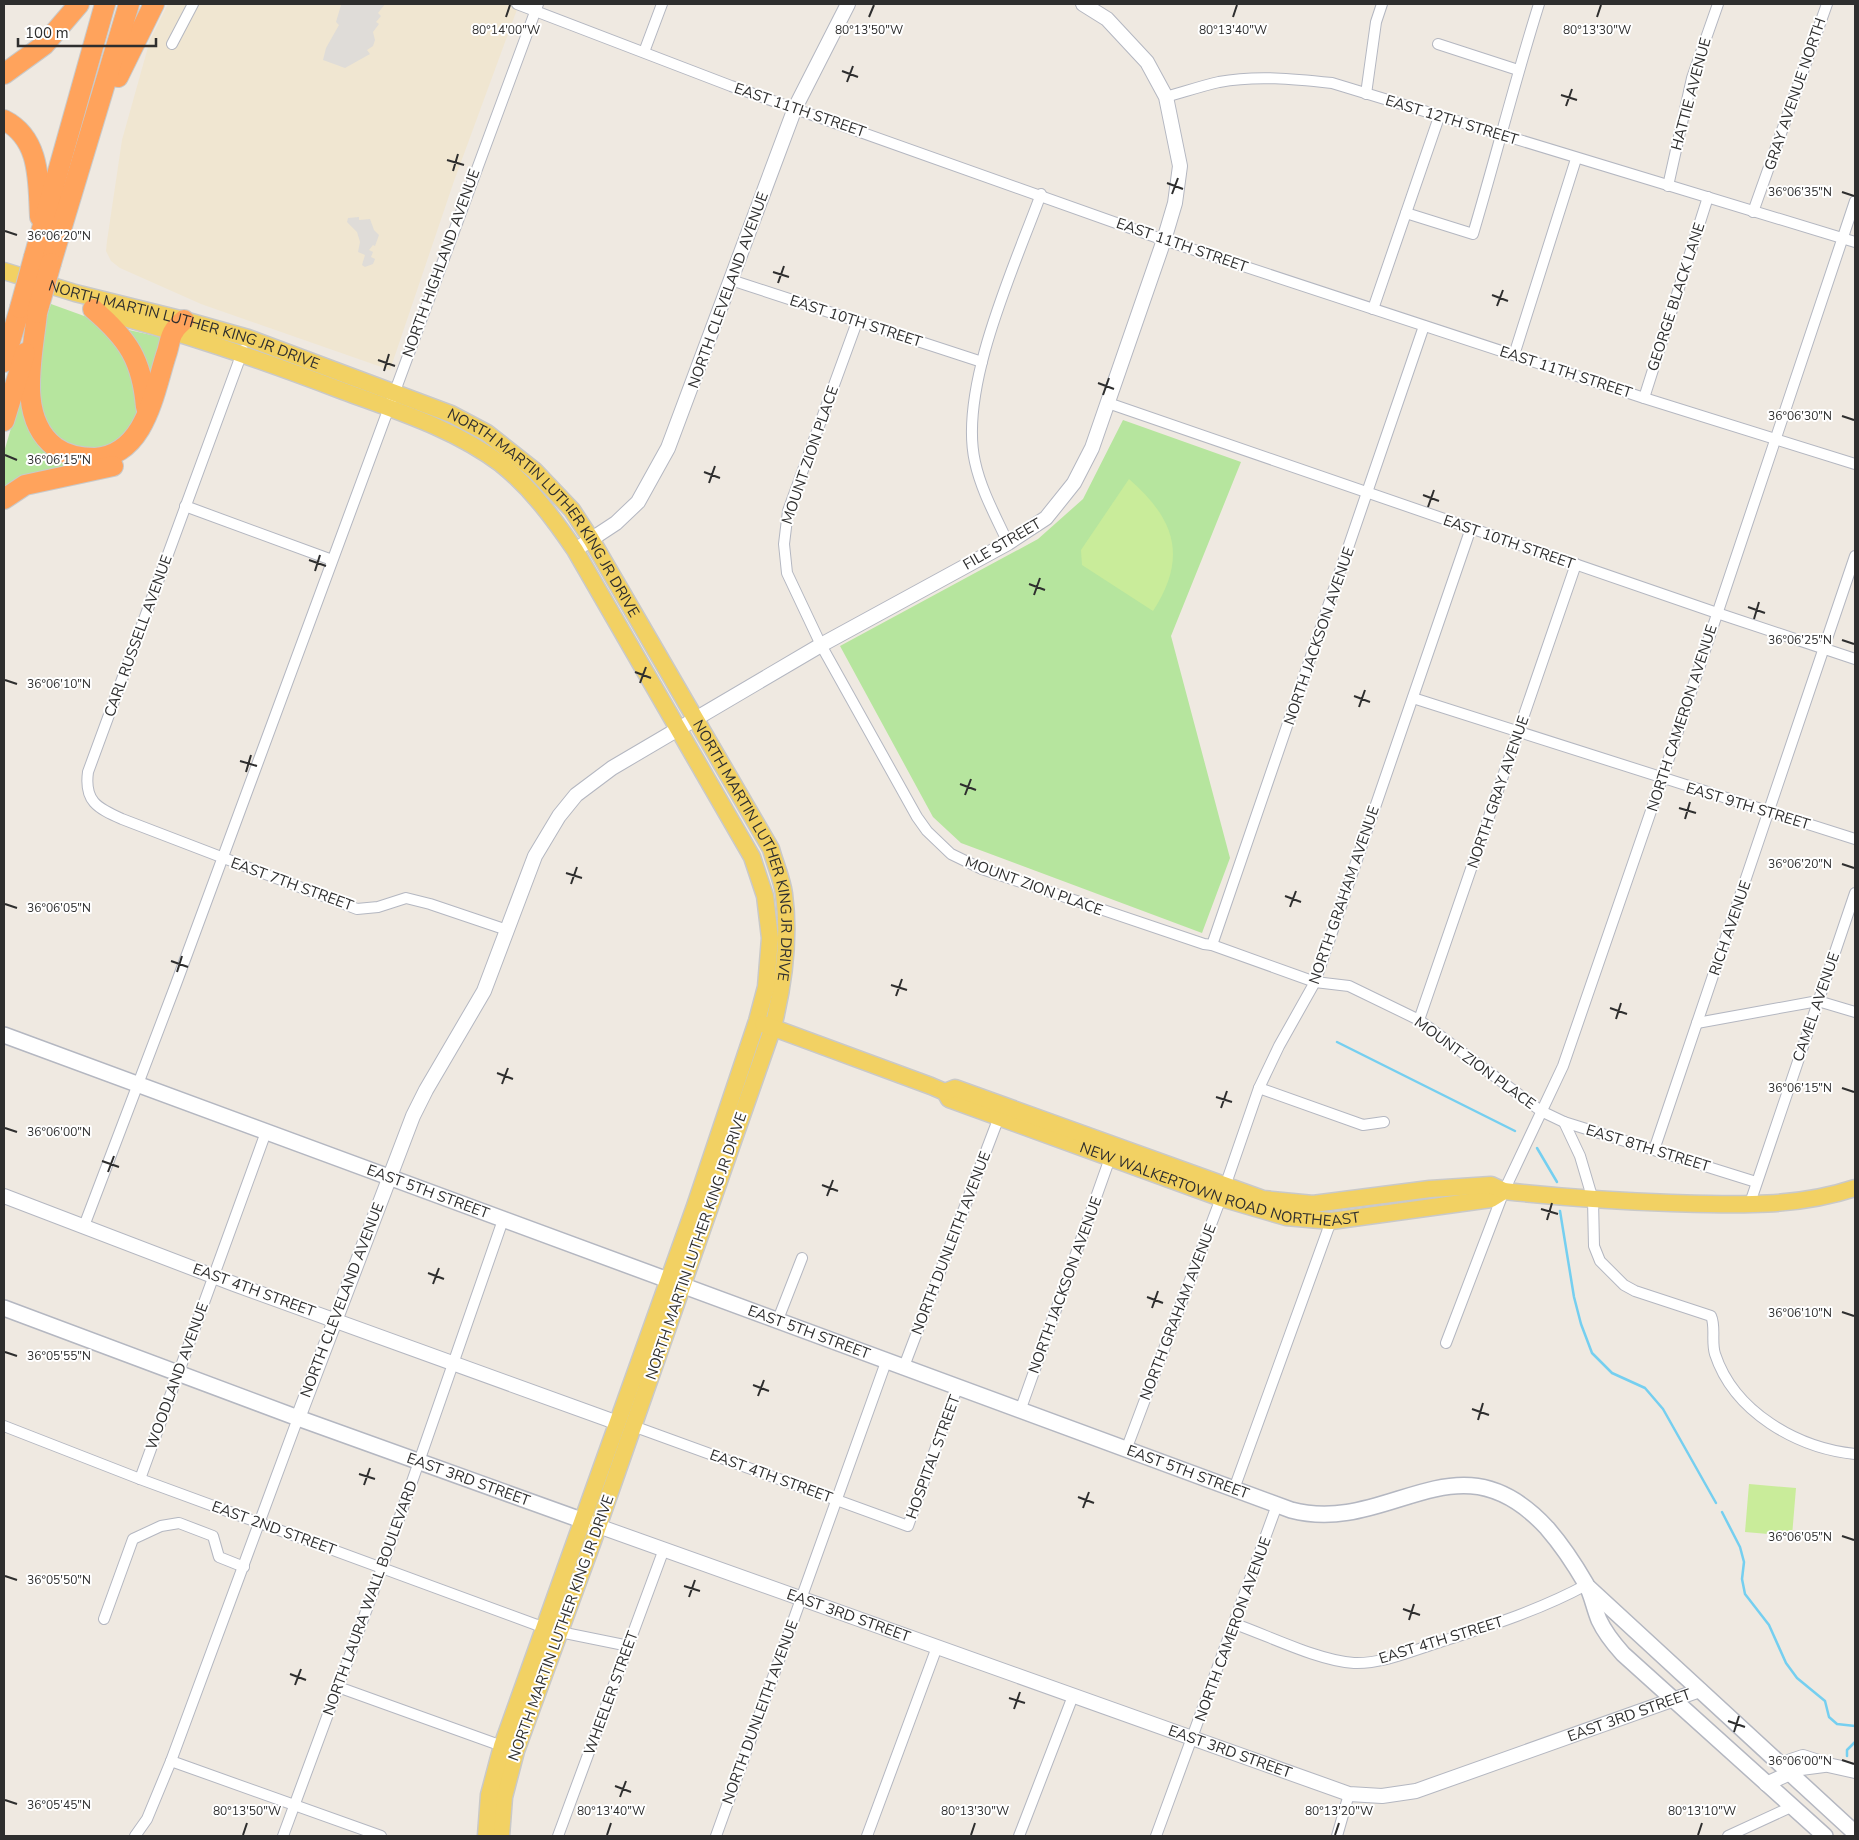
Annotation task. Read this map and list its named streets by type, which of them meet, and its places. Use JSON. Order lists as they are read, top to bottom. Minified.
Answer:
{"streets":{"main road":["NORTH MARTIN LUTHER KING JR DRIVE","NEW WALKERTOWN ROAD NORTHEAST","EAST 5TH STREET","EAST 3RD STREET"],"street":["HATTIE AVENUE","GRAY AVENUE NORTH","EAST 11TH STREET","EAST 12TH STREET","NORTH HIGHLAND AVENUE","NORTH CLEVELAND AVENUE","GEORGE BLACK LANE","EAST 10TH STREET","MOUNT ZION PLACE","FILE STREET","CARL RUSSELL AVENUE","NORTH JACKSON AVENUE","NORTH CAMERON AVENUE","NORTH GRAY AVENUE","EAST 9TH STREET","EAST 7TH STREET","NORTH GRAHAM AVENUE","RICH AVENUE","CAMEL AVENUE","EAST 8TH STREET","NORTH DUNLEITH AVENUE","EAST 4TH STREET","WOODLAND AVENUE","HOSPITAL STREET","EAST 2ND STREET","NORTH LAURA WALL BOULEVARD","WHEELER STREET"]},"crossings":[["HATTIE AVENUE","EAST 12TH STREET"],["GRAY AVENUE NORTH","EAST 12TH STREET"],["EAST 11TH STREET","NORTH HIGHLAND AVENUE"],["EAST 11TH STREET","NORTH CLEVELAND AVENUE"],["EAST 11TH STREET","GEORGE BLACK LANE"],["EAST 11TH STREET","FILE STREET"],["EAST 11TH STREET","NORTH JACKSON AVENUE"],["EAST 11TH STREET","NORTH CAMERON AVENUE"],["EAST 12TH STREET","GEORGE BLACK LANE"],["EAST 12TH STREET","FILE STREET"],["EAST 12TH STREET","NORTH CAMERON AVENUE"],["NORTH HIGHLAND AVENUE","NORTH MARTIN LUTHER KING JR DRIVE"],["NORTH HIGHLAND AVENUE","CARL RUSSELL AVENUE"],["NORTH HIGHLAND AVENUE","EAST 7TH STREET"],["NORTH HIGHLAND AVENUE","EAST 5TH STREET"],["NORTH HIGHLAND AVENUE","EAST 4TH STREET"],["NORTH CLEVELAND AVENUE","EAST 10TH STREET"],["NORTH CLEVELAND AVENUE","NORTH MARTIN LUTHER KING JR DRIVE"],["NORTH CLEVELAND AVENUE","FILE STREET"],["NORTH CLEVELAND AVENUE","EAST 7TH STREET"],["NORTH CLEVELAND AVENUE","EAST 5TH STREET"],["NORTH CLEVELAND AVENUE","EAST 4TH STREET"],["NORTH CLEVELAND AVENUE","EAST 3RD STREET"],["NORTH CLEVELAND AVENUE","EAST 2ND STREET"],["EAST 10TH STREET","MOUNT ZION PLACE"],["EAST 10TH STREET","FILE STREET"],["EAST 10TH STREET","NORTH JACKSON AVENUE"],["EAST 10TH STREET","NORTH CAMERON AVENUE"],["EAST 10TH STREET","NORTH GRAY AVENUE"],["EAST 10TH STREET","NORTH GRAHAM AVENUE"],["EAST 10TH STREET","RICH AVENUE"],["NORTH MARTIN LUTHER KING JR DRIVE","FILE STREET"],["NORTH MARTIN LUTHER KING JR DRIVE","CARL RUSSELL AVENUE"],["NORTH MARTIN LUTHER KING JR DRIVE","NEW WALKERTOWN ROAD NORTHEAST"],["NORTH MARTIN LUTHER KING JR DRIVE","EAST 5TH STREET"],["NORTH MARTIN LUTHER KING JR DRIVE","EAST 4TH STREET"],["NORTH MARTIN LUTHER KING JR DRIVE","EAST 3RD STREET"],["NORTH MARTIN LUTHER KING JR DRIVE","EAST 2ND STREET"],["MOUNT ZION PLACE","FILE STREET"],["MOUNT ZION PLACE","NORTH JACKSON AVENUE"],["MOUNT ZION PLACE","NORTH CAMERON AVENUE"],["MOUNT ZION PLACE","NORTH GRAY AVENUE"],["MOUNT ZION PLACE","NORTH GRAHAM AVENUE"],["MOUNT ZION PLACE","EAST 8TH STREET"],["CARL RUSSELL AVENUE","EAST 7TH STREET"],["NORTH JACKSON AVENUE","NEW WALKERTOWN ROAD NORTHEAST"],["NORTH JACKSON AVENUE","EAST 5TH STREET"],["NORTH CAMERON AVENUE","EAST 9TH STREET"],["NORTH CAMERON AVENUE","EAST 8TH STREET"],["NORTH CAMERON AVENUE","NEW WALKERTOWN ROAD NORTHEAST"],["NORTH CAMERON AVENUE","EAST 5TH STREET"],["NORTH CAMERON AVENUE","EAST 4TH STREET"],["NORTH CAMERON AVENUE","EAST 3RD STREET"],["NORTH GRAY AVENUE","EAST 9TH STREET"],["EAST 9TH STREET","NORTH GRAHAM AVENUE"],["EAST 9TH STREET","RICH AVENUE"],["NORTH GRAHAM AVENUE","NEW WALKERTOWN ROAD NORTHEAST"],["NORTH GRAHAM AVENUE","EAST 5TH STREET"],["RICH AVENUE","EAST 8TH STREET"],["CAMEL AVENUE","EAST 8TH STREET"],["CAMEL AVENUE","NEW WALKERTOWN ROAD NORTHEAST"],["NEW WALKERTOWN ROAD NORTHEAST","NORTH DUNLEITH AVENUE"],["EAST 5TH STREET","NORTH DUNLEITH AVENUE"],["EAST 5TH STREET","EAST 4TH STREET"],["EAST 5TH STREET","WOODLAND AVENUE"],["EAST 5TH STREET","HOSPITAL STREET"],["EAST 5TH STREET","EAST 3RD STREET"],["EAST 5TH STREET","NORTH LAURA WALL BOULEVARD"],["NORTH DUNLEITH AVENUE","EAST 4TH STREET"],["NORTH DUNLEITH AVENUE","EAST 3RD STREET"],["EAST 4TH STREET","WOODLAND AVENUE"],["EAST 4TH STREET","HOSPITAL STREET"],["EAST 4TH STREET","NORTH LAURA WALL BOULEVARD"],["WOODLAND AVENUE","EAST 3RD STREET"],["WOODLAND AVENUE","EAST 2ND STREET"],["EAST 3RD STREET","NORTH LAURA WALL BOULEVARD"],["EAST 3RD STREET","WHEELER STREET"],["EAST 2ND STREET","NORTH LAURA WALL BOULEVARD"],["EAST 2ND STREET","WHEELER STREET"]],"scale_bar":"100 m","coordinates":["80°14'00\"W","80°13'50\"W","80°13'40\"W","80°13'30\"W","36°06'35\"N","36°06'20\"N","36°06'30\"N","36°06'15\"N","36°06'25\"N","36°06'10\"N","36°06'05\"N","36°06'00\"N","36°05'55\"N","36°05'50\"N","36°05'45\"N","80°13'20\"W","80°13'10\"W"]}
